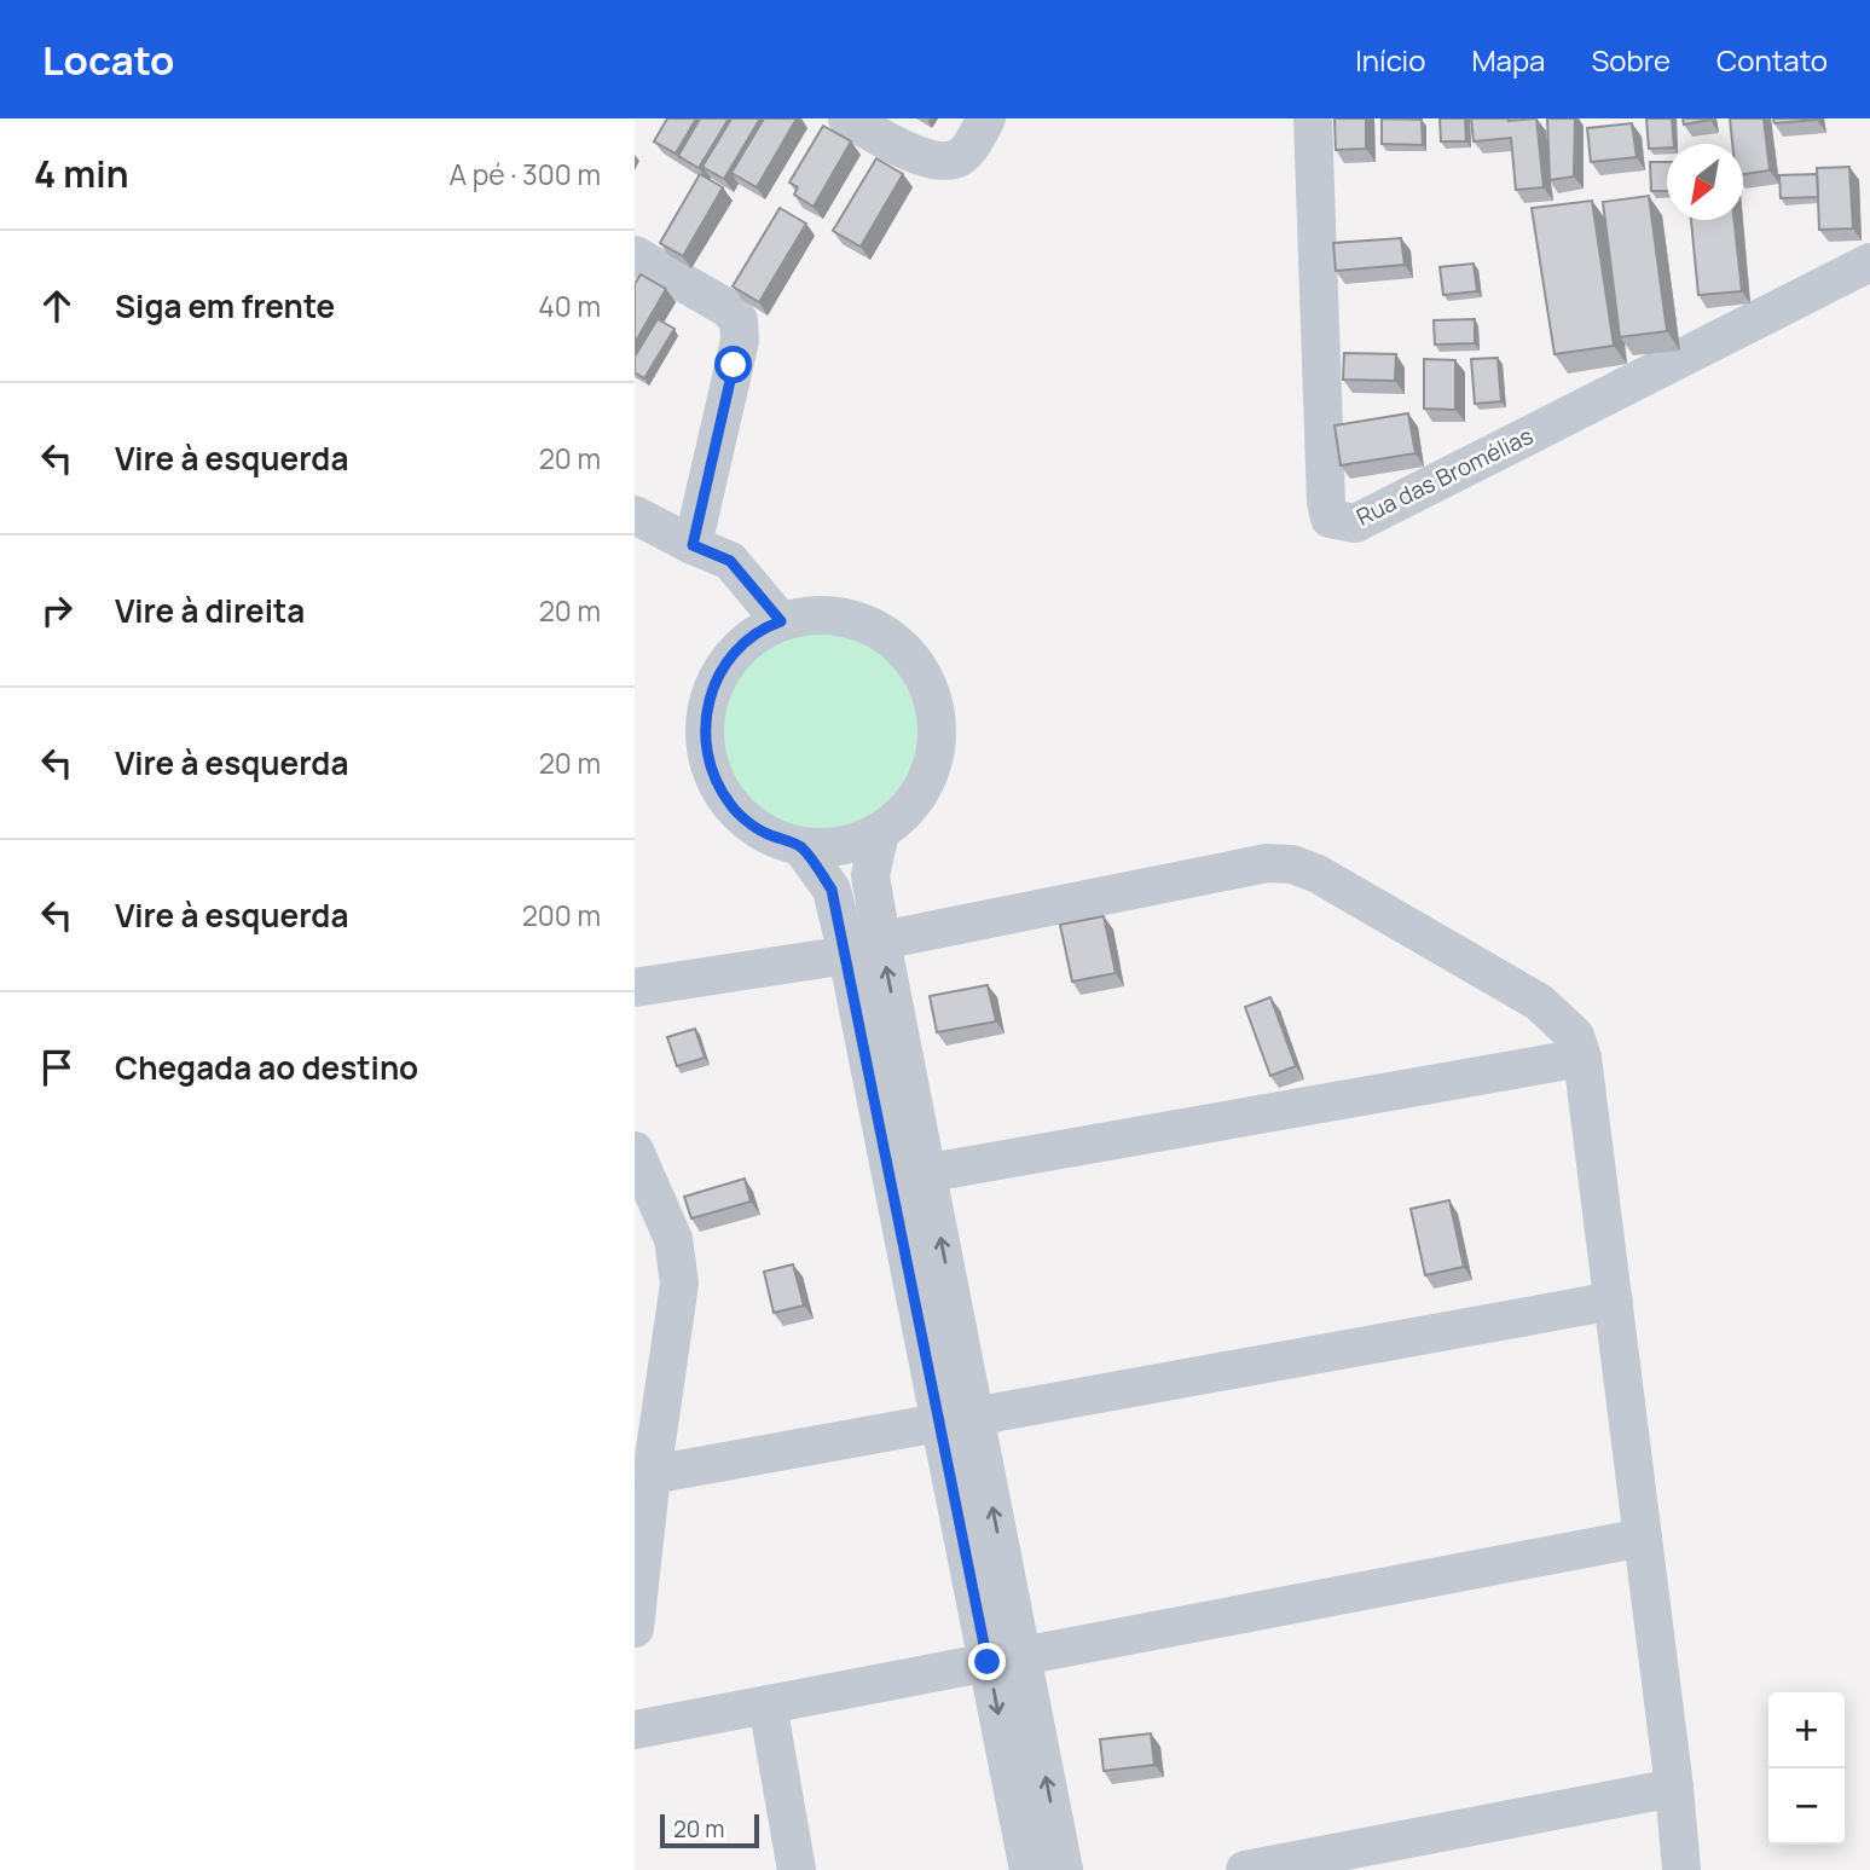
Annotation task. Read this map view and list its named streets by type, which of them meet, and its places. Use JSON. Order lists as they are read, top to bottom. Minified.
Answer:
{"streets":{"street":["Rua das Bromélias"]},"scale_bar":"20 m","north":"bottom left","page":{"header":"Locato","nav":["Início","Mapa","Sobre","Contato"],"heading":["4 min","A pé · 300 m"],"list":[["Siga em frente","40 m"],["Vire à esquerda","20 m"],["Vire à direita","20 m"],["Vire à esquerda","20 m"],["Vire à esquerda","200 m"],"Chegada ao destino"],"map_buttons":["+","−"],"scale":"20 m"}}
